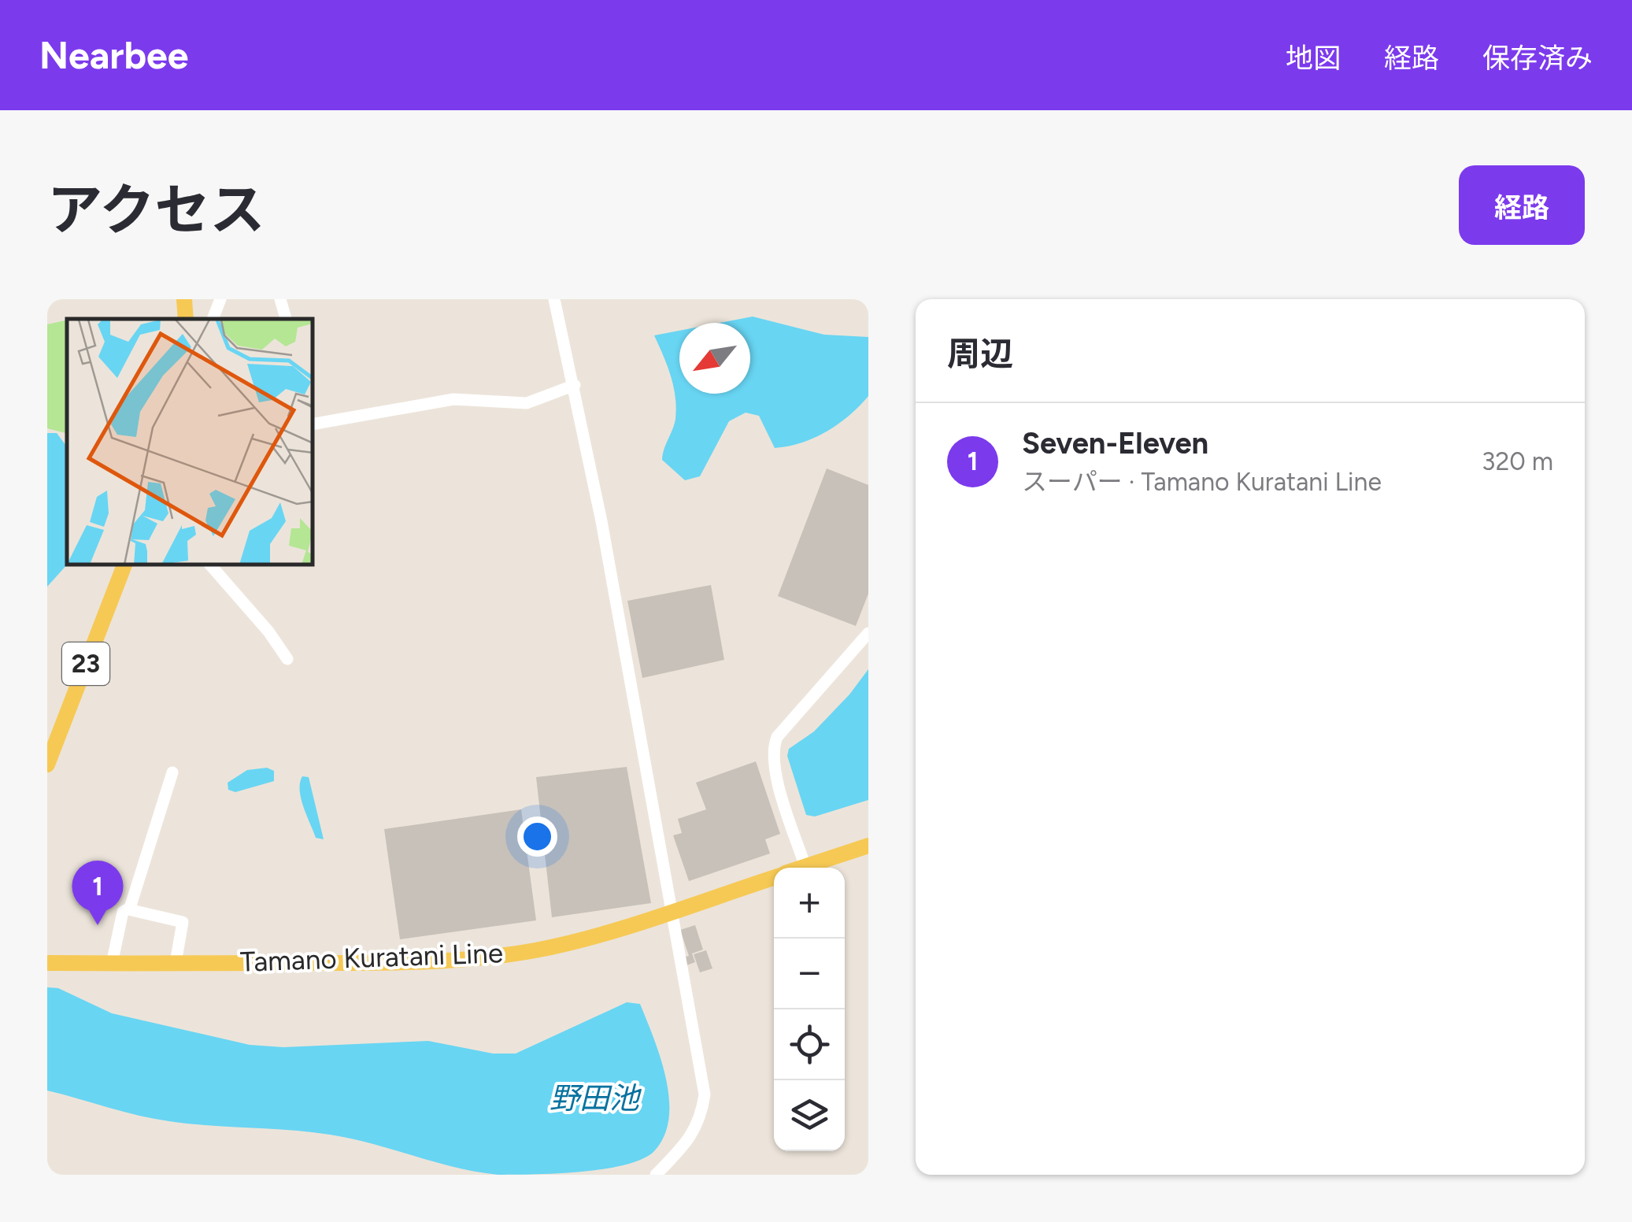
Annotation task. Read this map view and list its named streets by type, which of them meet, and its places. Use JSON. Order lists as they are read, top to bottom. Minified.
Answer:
{"streets":{"main road":["23","Tamano Kuratani Line"]},"water":["野田池"],"north":"bottom left","page":{"header":"Nearbee","nav":["地図","経路","保存済み"],"title":"アクセス","buttons":"経路","heading":"周辺","list":[{"mark":"1","name":"Seven-Eleven","note":"スーパー · Tamano Kuratani Line","value":"320 m"}],"pins":"1","map_buttons":["+","−"]}}
